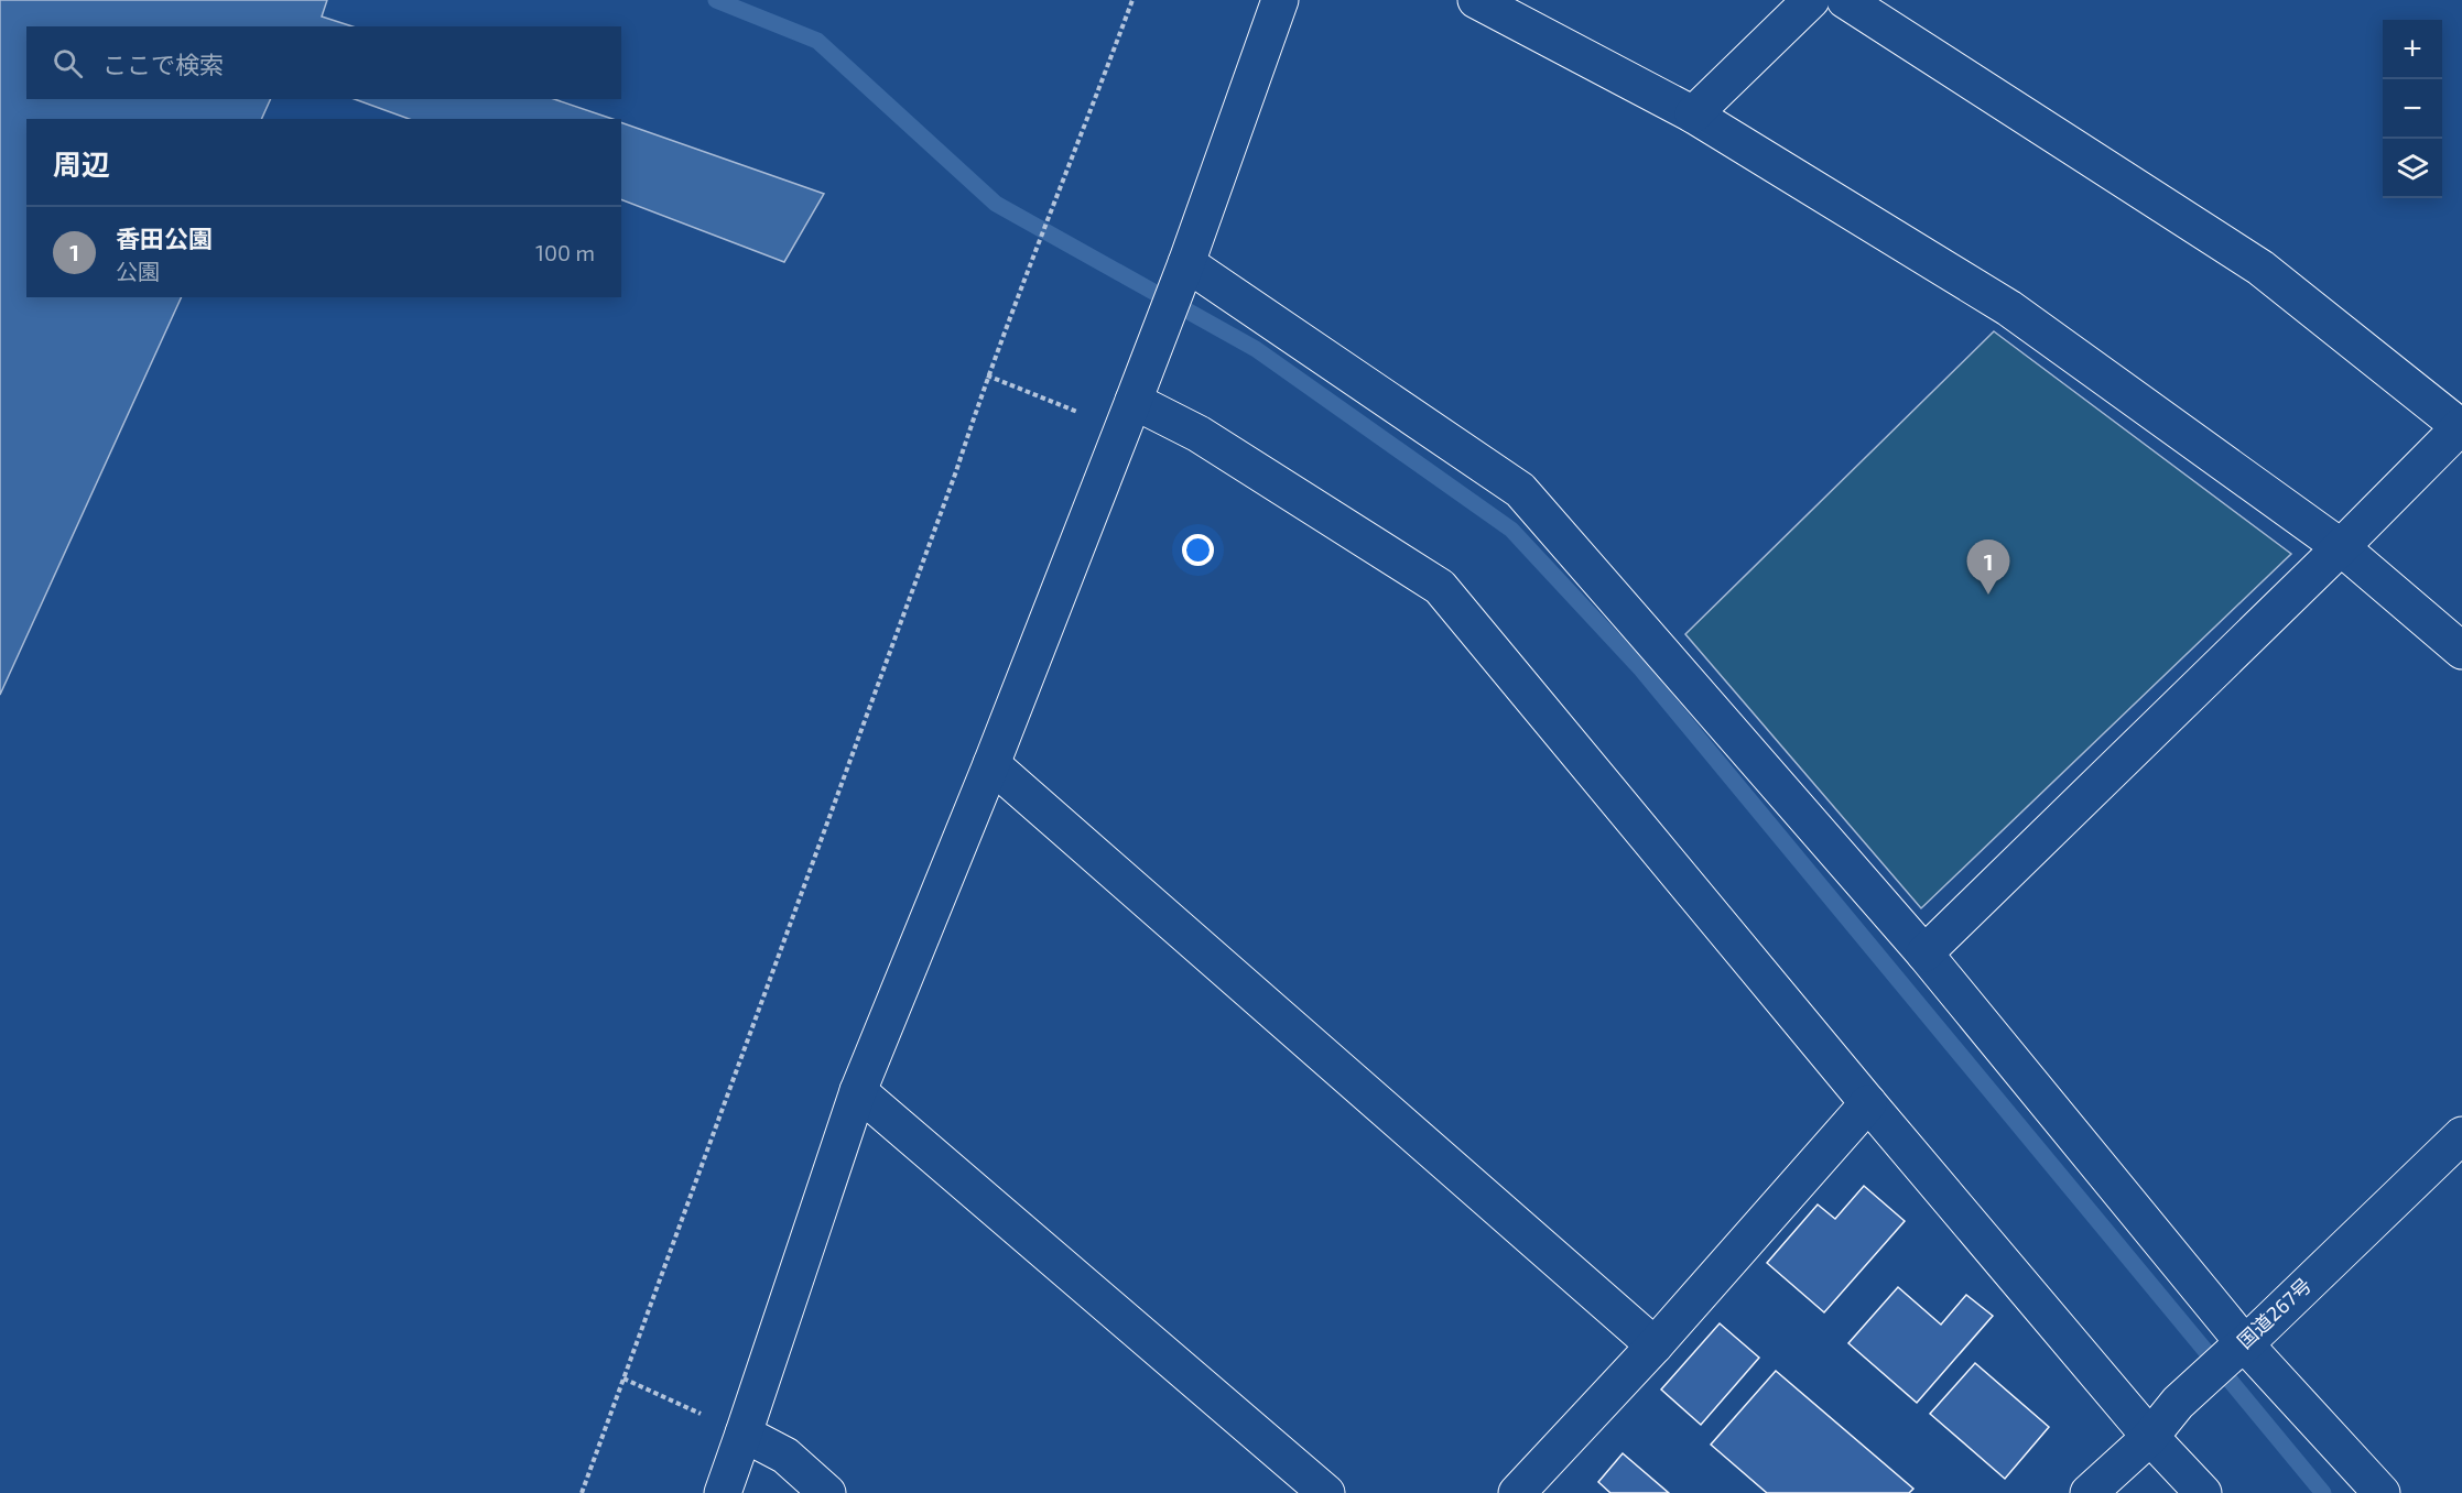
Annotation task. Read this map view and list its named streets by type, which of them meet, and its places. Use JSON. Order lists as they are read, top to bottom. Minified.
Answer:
{"streets":{"main road":["国道267号"]},"page":{"map_buttons":["+","−"],"search":"ここで検索","heading":"周辺","list":[{"mark":"1","name":"香田公園","note":"公園","value":"100 m"}],"pins":"1"}}
